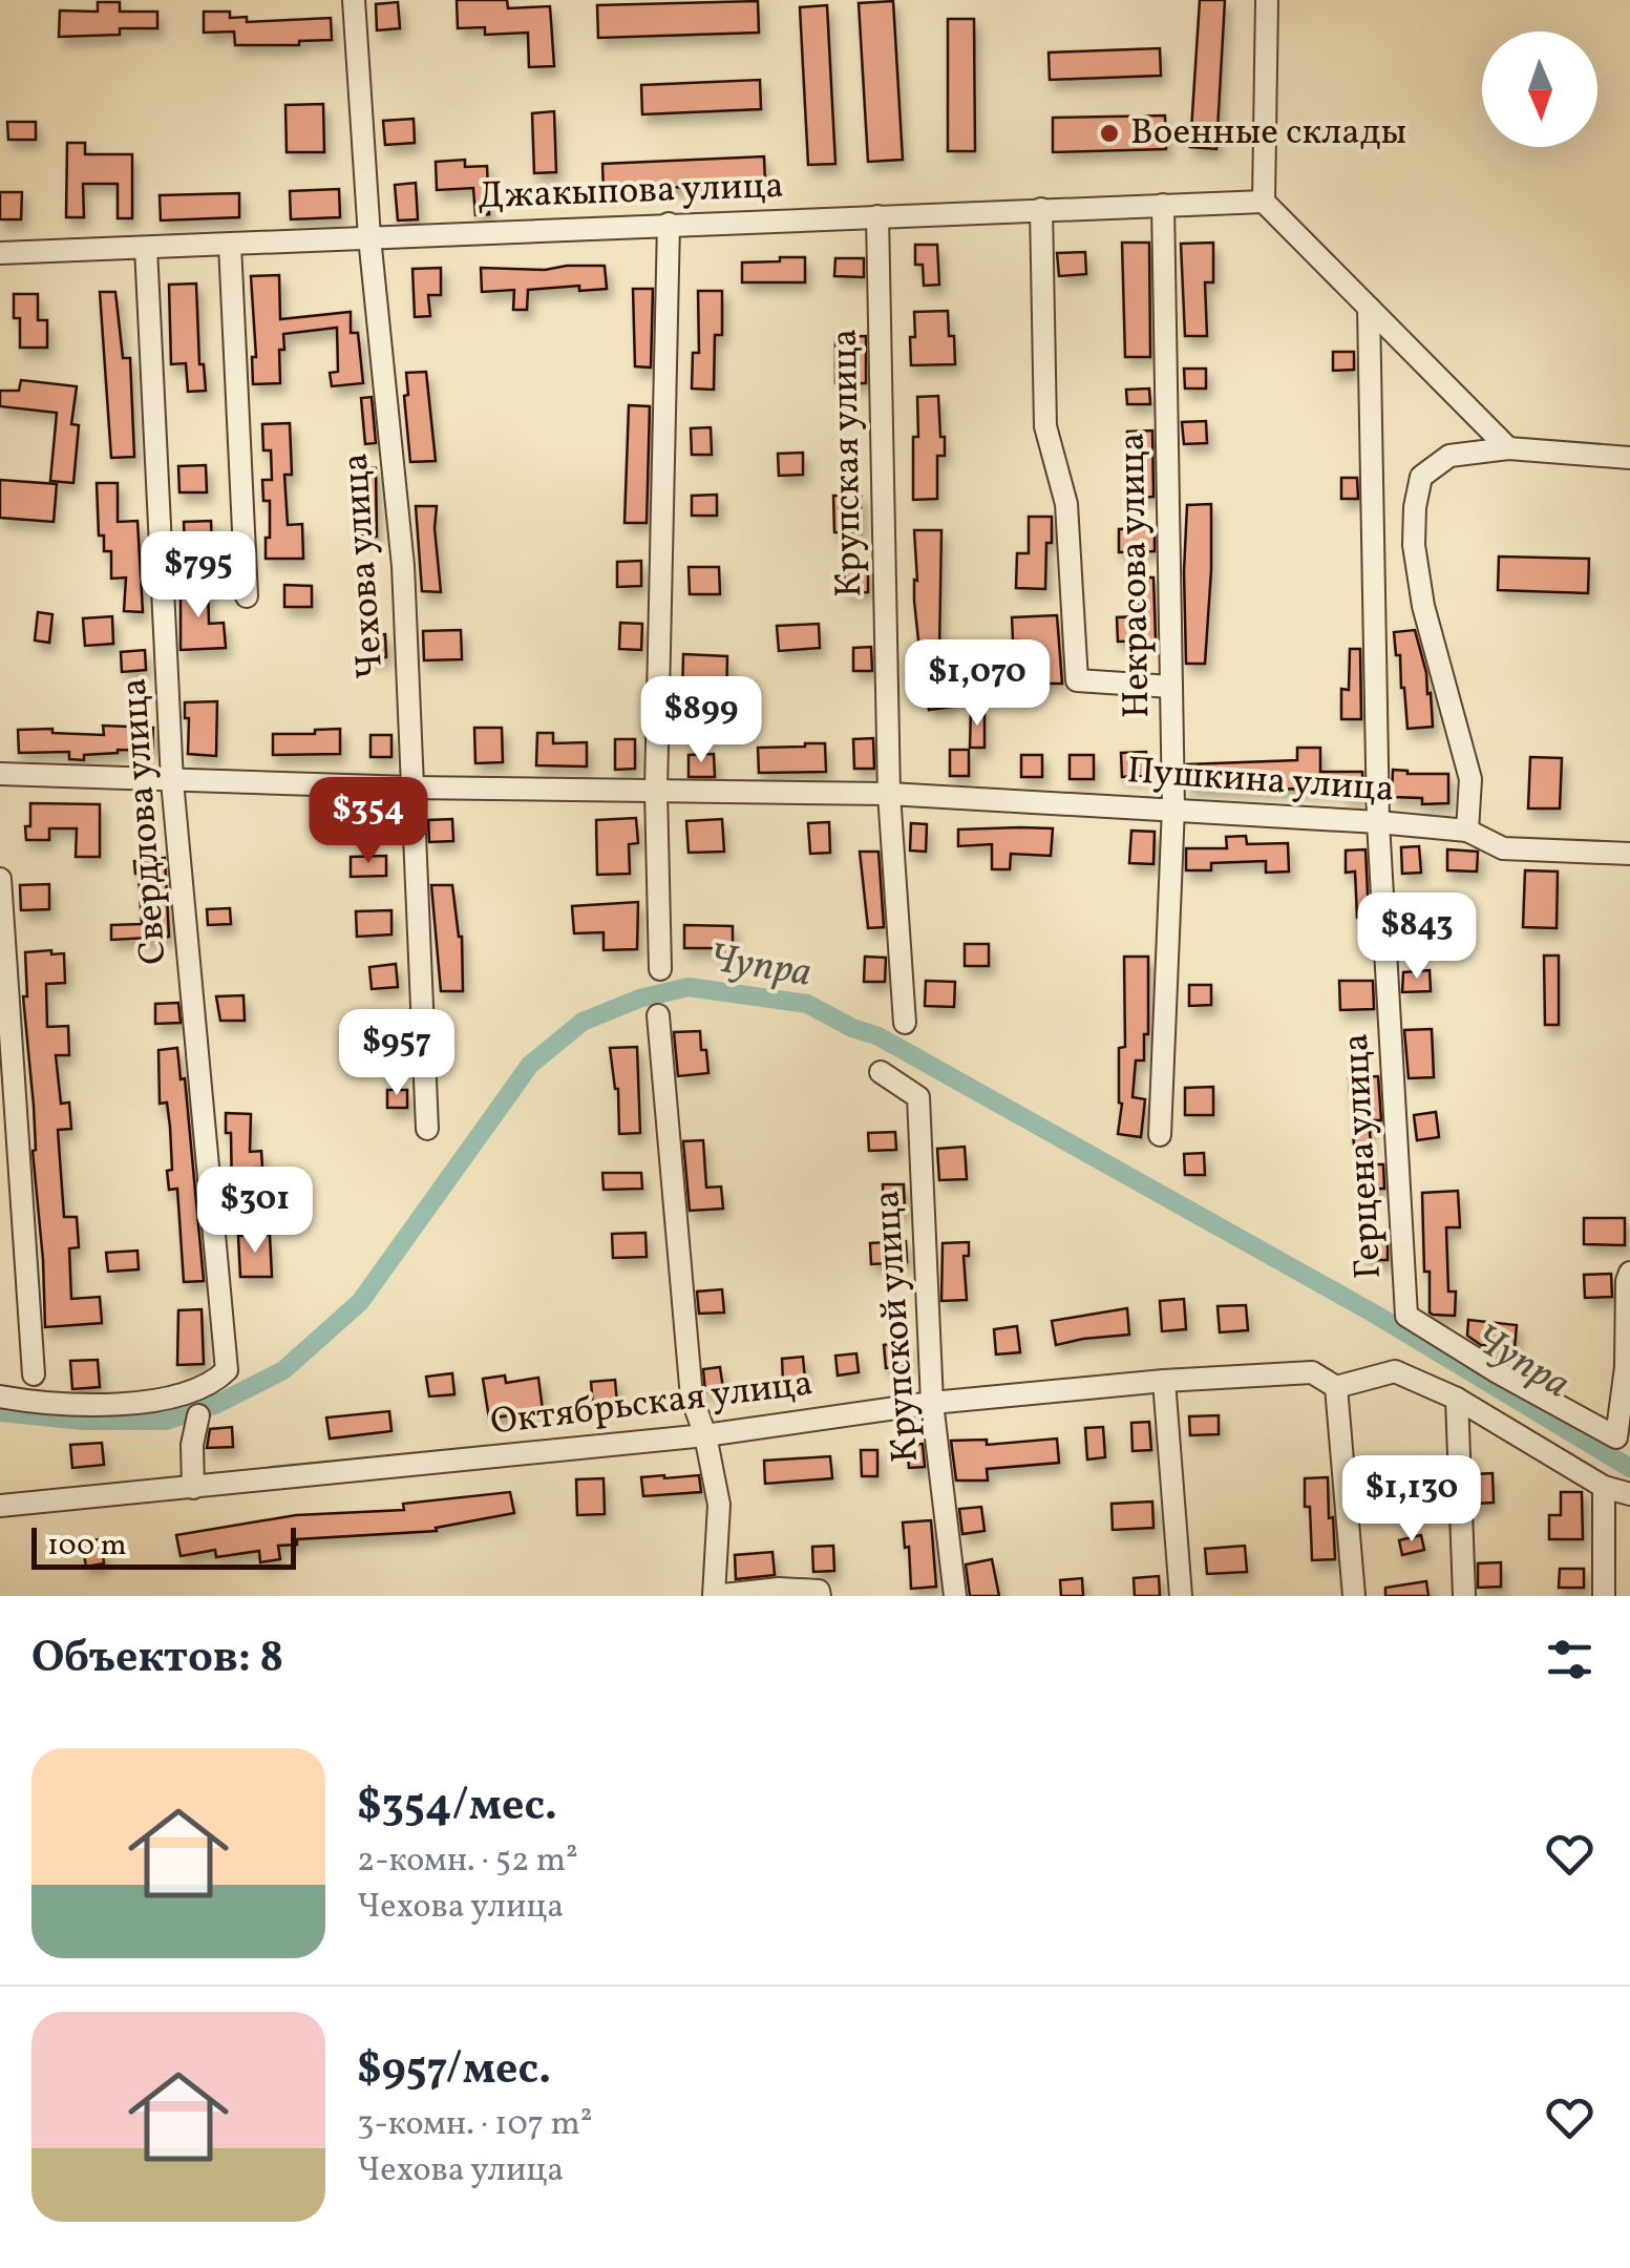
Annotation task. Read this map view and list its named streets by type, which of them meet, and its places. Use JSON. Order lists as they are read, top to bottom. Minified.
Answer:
{"streets":{"street":["Джакыпова улица","Крупская улица","Чехова улица","Некрасова улица","Пушкина улица","Свердлова улица","Герцена улица","Крупской улица","Октябрьская улица"]},"crossings":[["Джакыпова улица","Крупская улица"],["Джакыпова улица","Чехова улица"],["Джакыпова улица","Некрасова улица"],["Джакыпова улица","Свердлова улица"],["Крупская улица","Пушкина улица"],["Чехова улица","Пушкина улица"],["Некрасова улица","Пушкина улица"],["Пушкина улица","Свердлова улица"],["Пушкина улица","Герцена улица"],["Крупской улица","Октябрьская улица"]],"water":["Чупра"],"places":["Военные склады"],"scale_bar":"100 m","north":"bottom","page":{"price":["$795","$1,070","$899","$354","$843","$957","$301","$1,130"],"scale":"100 m","heading":"Объектов: 8","list":[{"name":"$354/мес.","note":"2-комн. · 52 m² · Чехова улица"},{"name":"$957/мес.","note":"3-комн. · 107 m² · Чехова улица"}]}}
